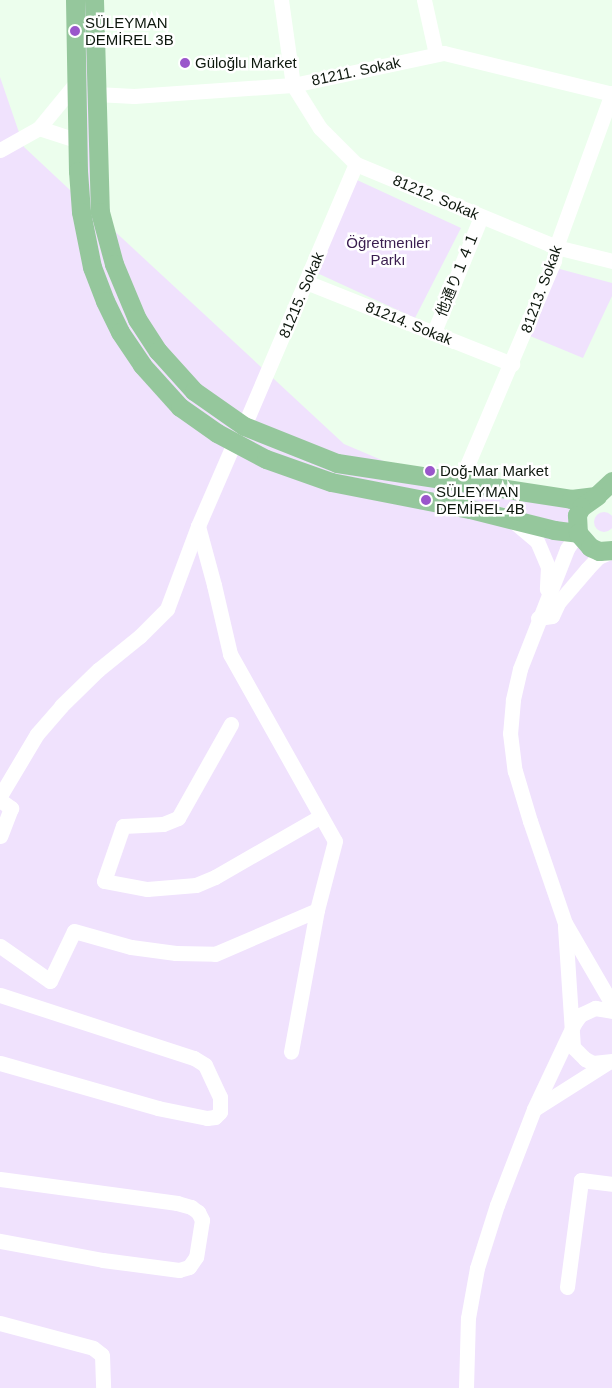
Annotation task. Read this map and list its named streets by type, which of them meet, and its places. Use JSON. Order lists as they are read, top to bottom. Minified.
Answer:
{"streets":{"street":["81211. Sokak","81212. Sokak","他通り１４１","81213. Sokak","81215. Sokak","81214. Sokak"]},"crossings":[["81211. Sokak","81212. Sokak"],["81211. Sokak","81213. Sokak"],["81212. Sokak","他通り１４１"],["81212. Sokak","81213. Sokak"],["81212. Sokak","81215. Sokak"],["他通り１４１","81214. Sokak"],["81213. Sokak","81214. Sokak"],["81215. Sokak","81214. Sokak"]],"parks":["Öğretmenler Parkı"],"places":["SÜLEYMAN DEMİREL 3B","Güloğlu Market","Doğ-Mar Market","SÜLEYMAN DEMİREL 4B"]}
